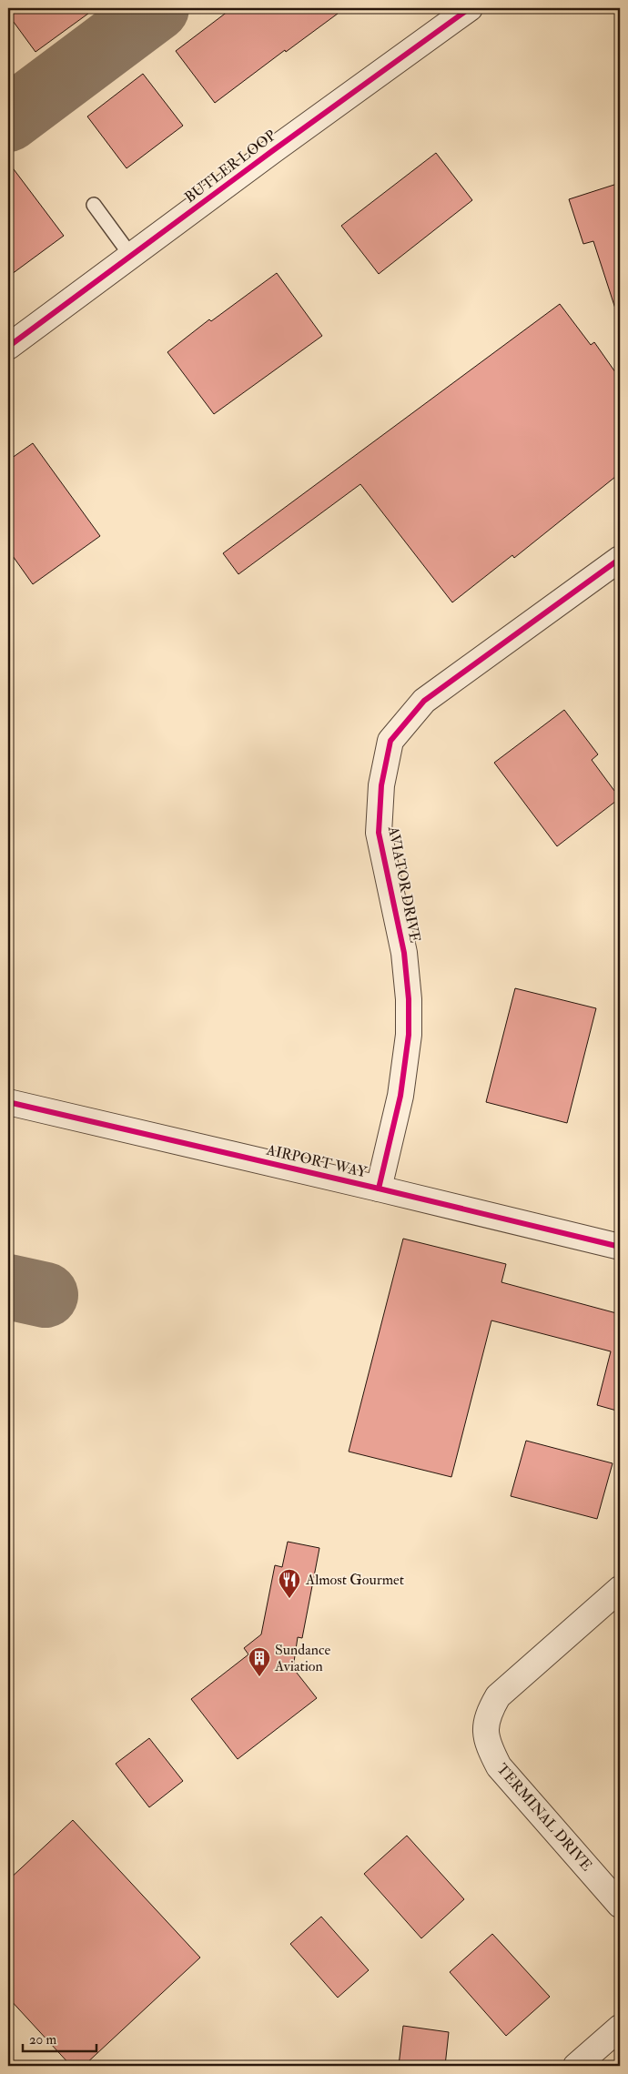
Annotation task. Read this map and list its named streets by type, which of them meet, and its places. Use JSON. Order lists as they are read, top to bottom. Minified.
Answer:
{"streets":{"street":["BUTLER LOOP","AVIATOR DRIVE","AIRPORT WAY","TERMINAL DRIVE"]},"crossings":[["AVIATOR DRIVE","AIRPORT WAY"]],"places":{"restaurant":["Almost Gourmet"],"building":["Sundance Aviation"]},"scale_bar":"20 m"}
